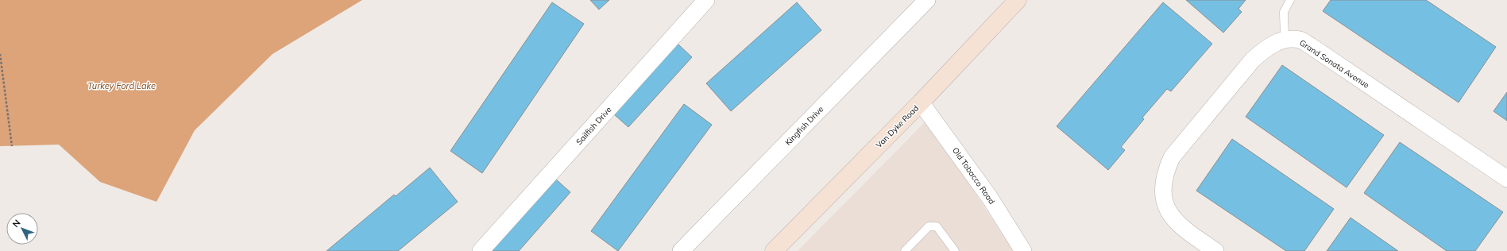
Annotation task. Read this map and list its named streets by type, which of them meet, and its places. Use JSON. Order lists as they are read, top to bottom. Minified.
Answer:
{"streets":{"main road":["Van Dyke Road"],"street":["Grand Sonata Avenue","Sailfish Drive","Kingfish Drive","Old Tobacco Road"]},"crossings":[["Van Dyke Road","Old Tobacco Road"]],"water":["Turkey Ford Lake"],"north":"top left"}
